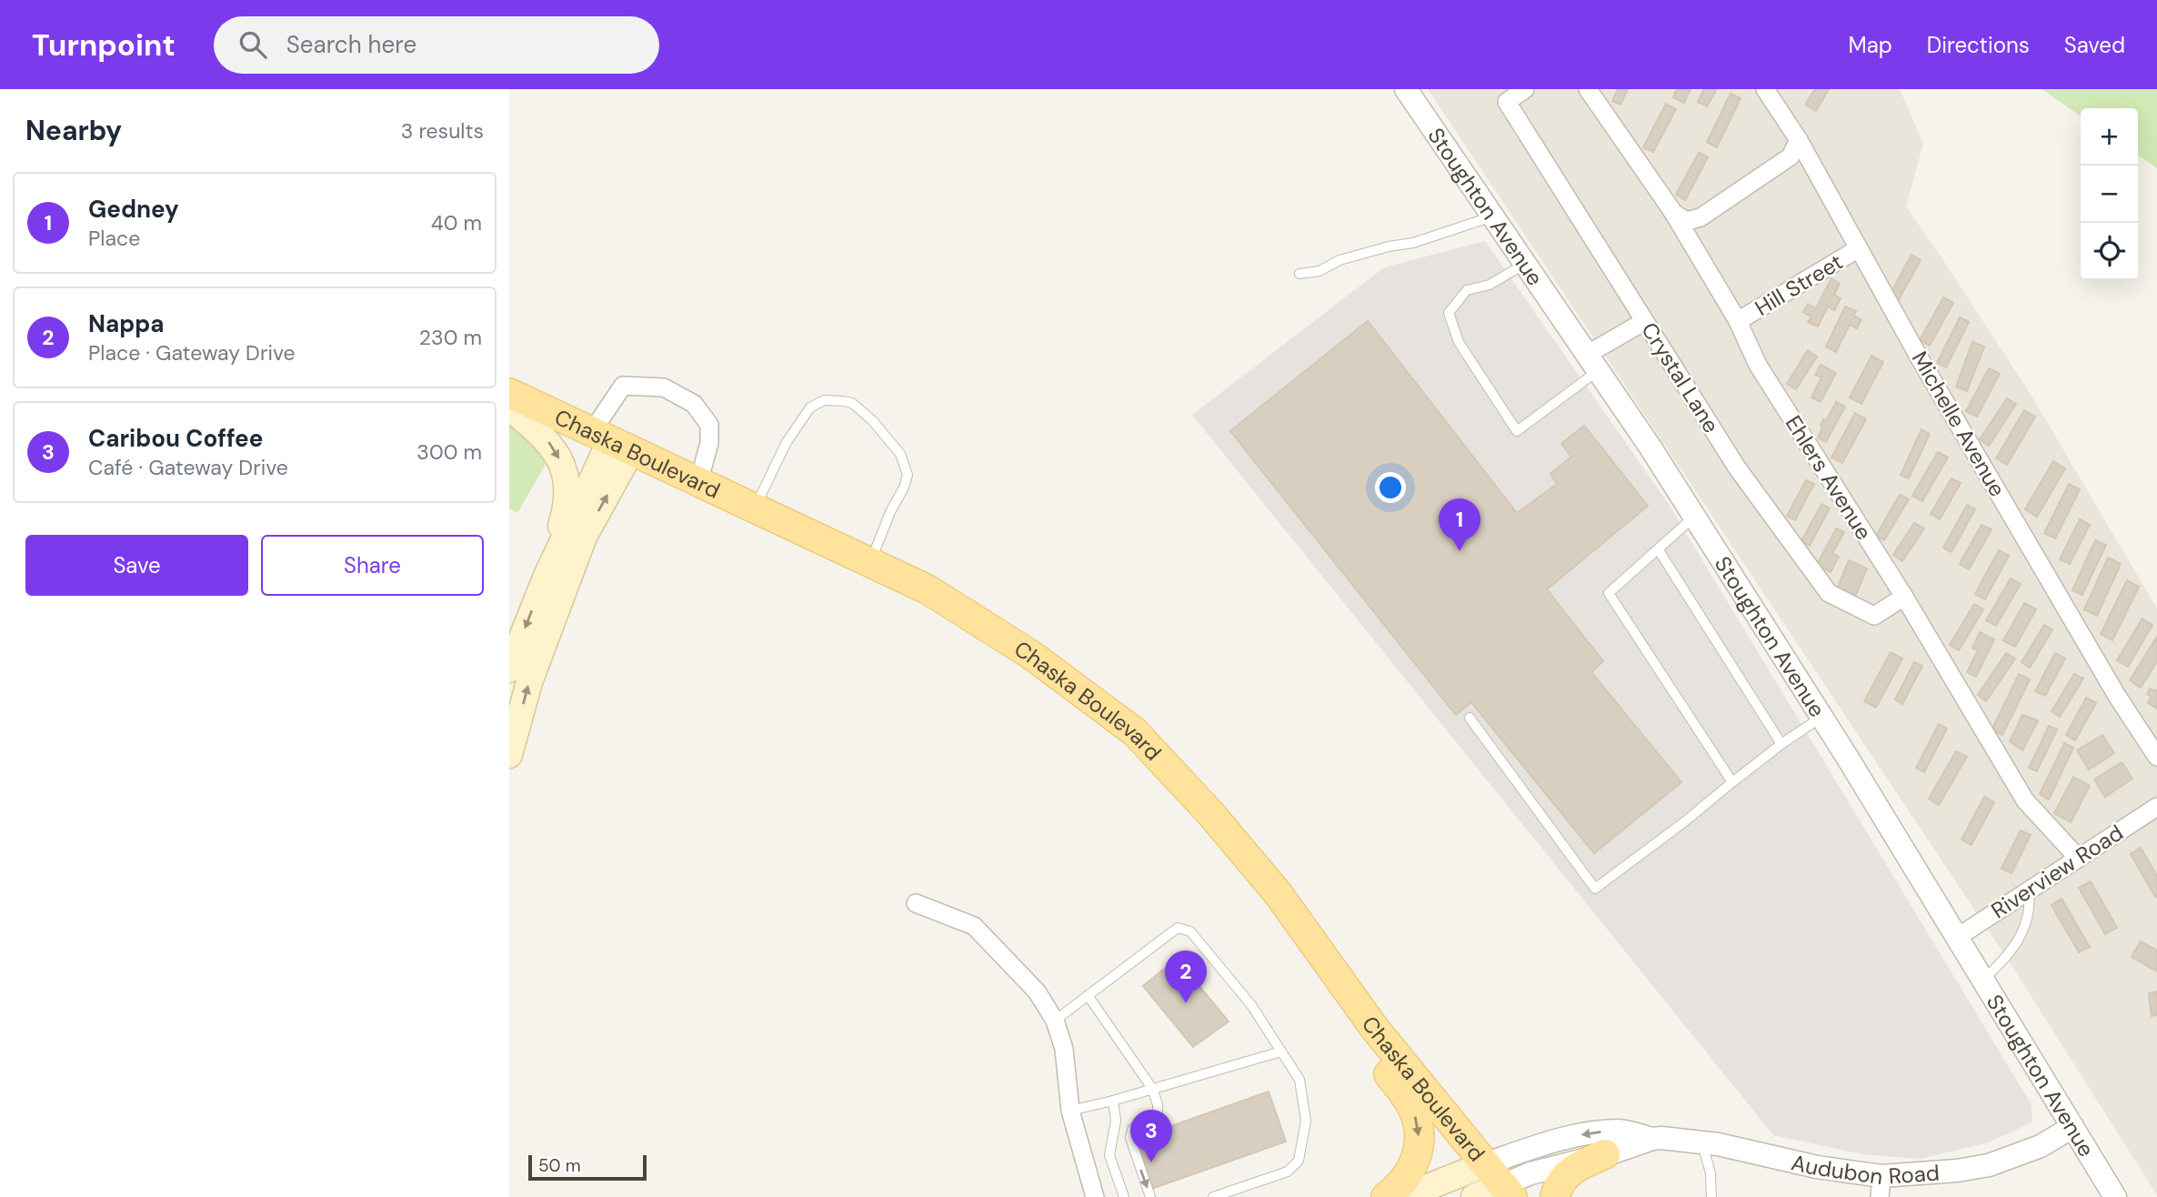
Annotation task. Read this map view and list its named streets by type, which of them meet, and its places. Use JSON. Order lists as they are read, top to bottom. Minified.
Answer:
{"streets":{"main road":["Chaska Boulevard","Audubon Road"],"street":["Stoughton Avenue","Hill Street","Crystal Lane","Michelle Avenue","Ehlers Avenue","Riverview Road"]},"crossings":[["Stoughton Avenue","Riverview Road"],["Stoughton Avenue","Audubon Road"],["Hill Street","Michelle Avenue"],["Hill Street","Ehlers Avenue"],["Crystal Lane","Ehlers Avenue"],["Chaska Boulevard","Audubon Road"],["Ehlers Avenue","Riverview Road"]],"scale_bar":"50 m","page":{"header":"Turnpoint","search":"Search here","nav":["Map","Directions","Saved"],"heading":["Nearby","3 results"],"map_buttons":["+","−"],"list":[{"mark":"1","name":"Gedney","note":"Place","value":"40 m"},{"mark":"2","name":"Nappa","note":"Place · Gateway Drive","value":"230 m"},{"mark":"3","name":"Caribou Coffee","note":"Café · Gateway Drive","value":"300 m"}],"pins":["1","2","3"],"buttons":["Save","Share"],"scale":"50 m"}}
